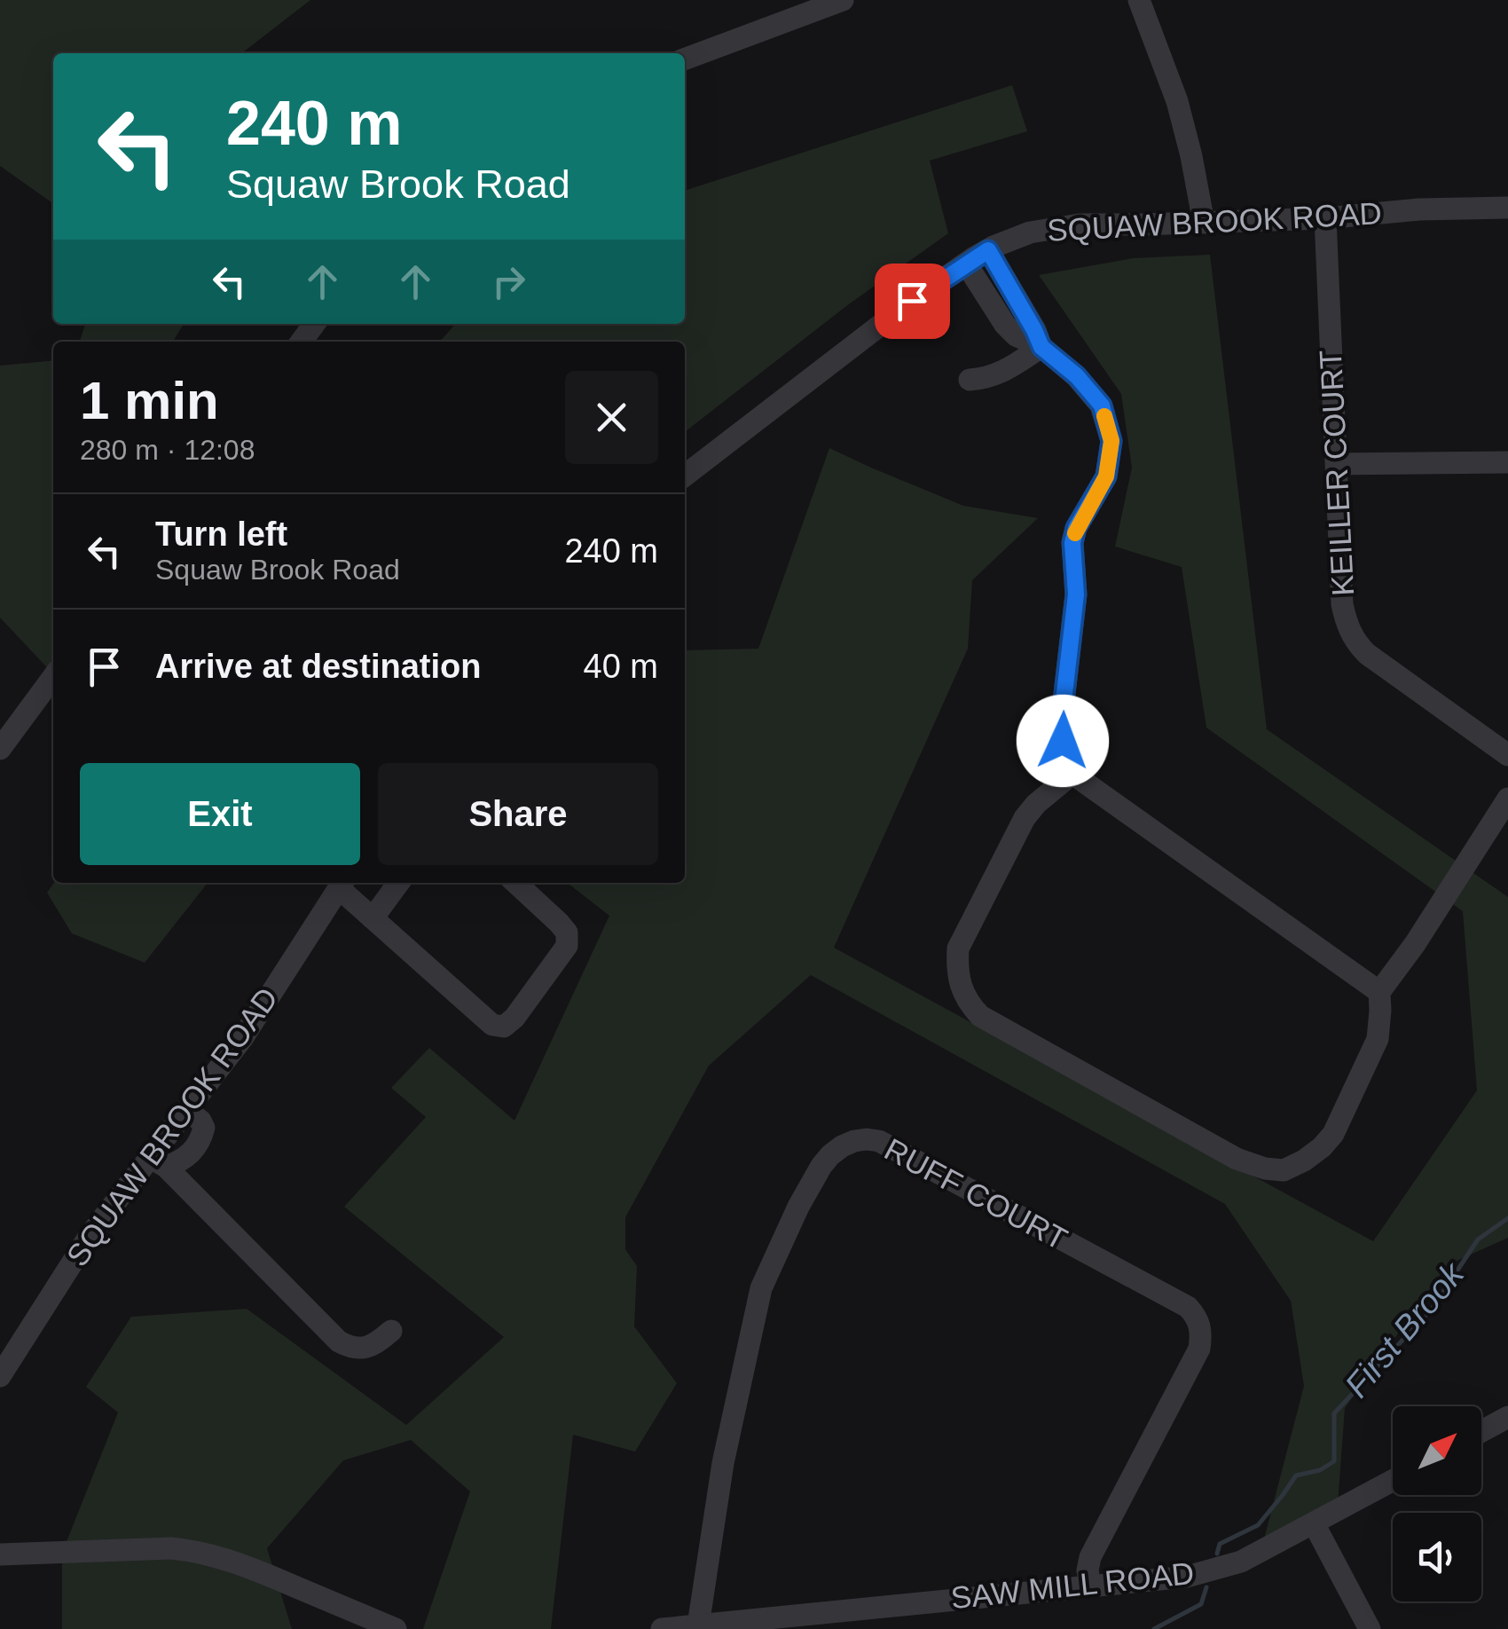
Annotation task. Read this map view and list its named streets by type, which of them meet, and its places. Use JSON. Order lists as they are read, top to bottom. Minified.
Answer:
{"streets":{"street":["SQUAW BROOK ROAD","KEILLER COURT","RUFF COURT","SAW MILL ROAD"]},"crossings":[["SQUAW BROOK ROAD","KEILLER COURT"],["RUFF COURT","SAW MILL ROAD"]],"water":["First Brook"],"north":"top right","page":{"turn":["240 m","Squaw Brook Road"],"heading":["1 min","280 m · 12:08"],"list":[{"name":"Turn left","note":"Squaw Brook Road","value":"240 m"},{"name":"Arrive at destination","value":"40 m"}],"buttons":["Exit","Share"]}}
